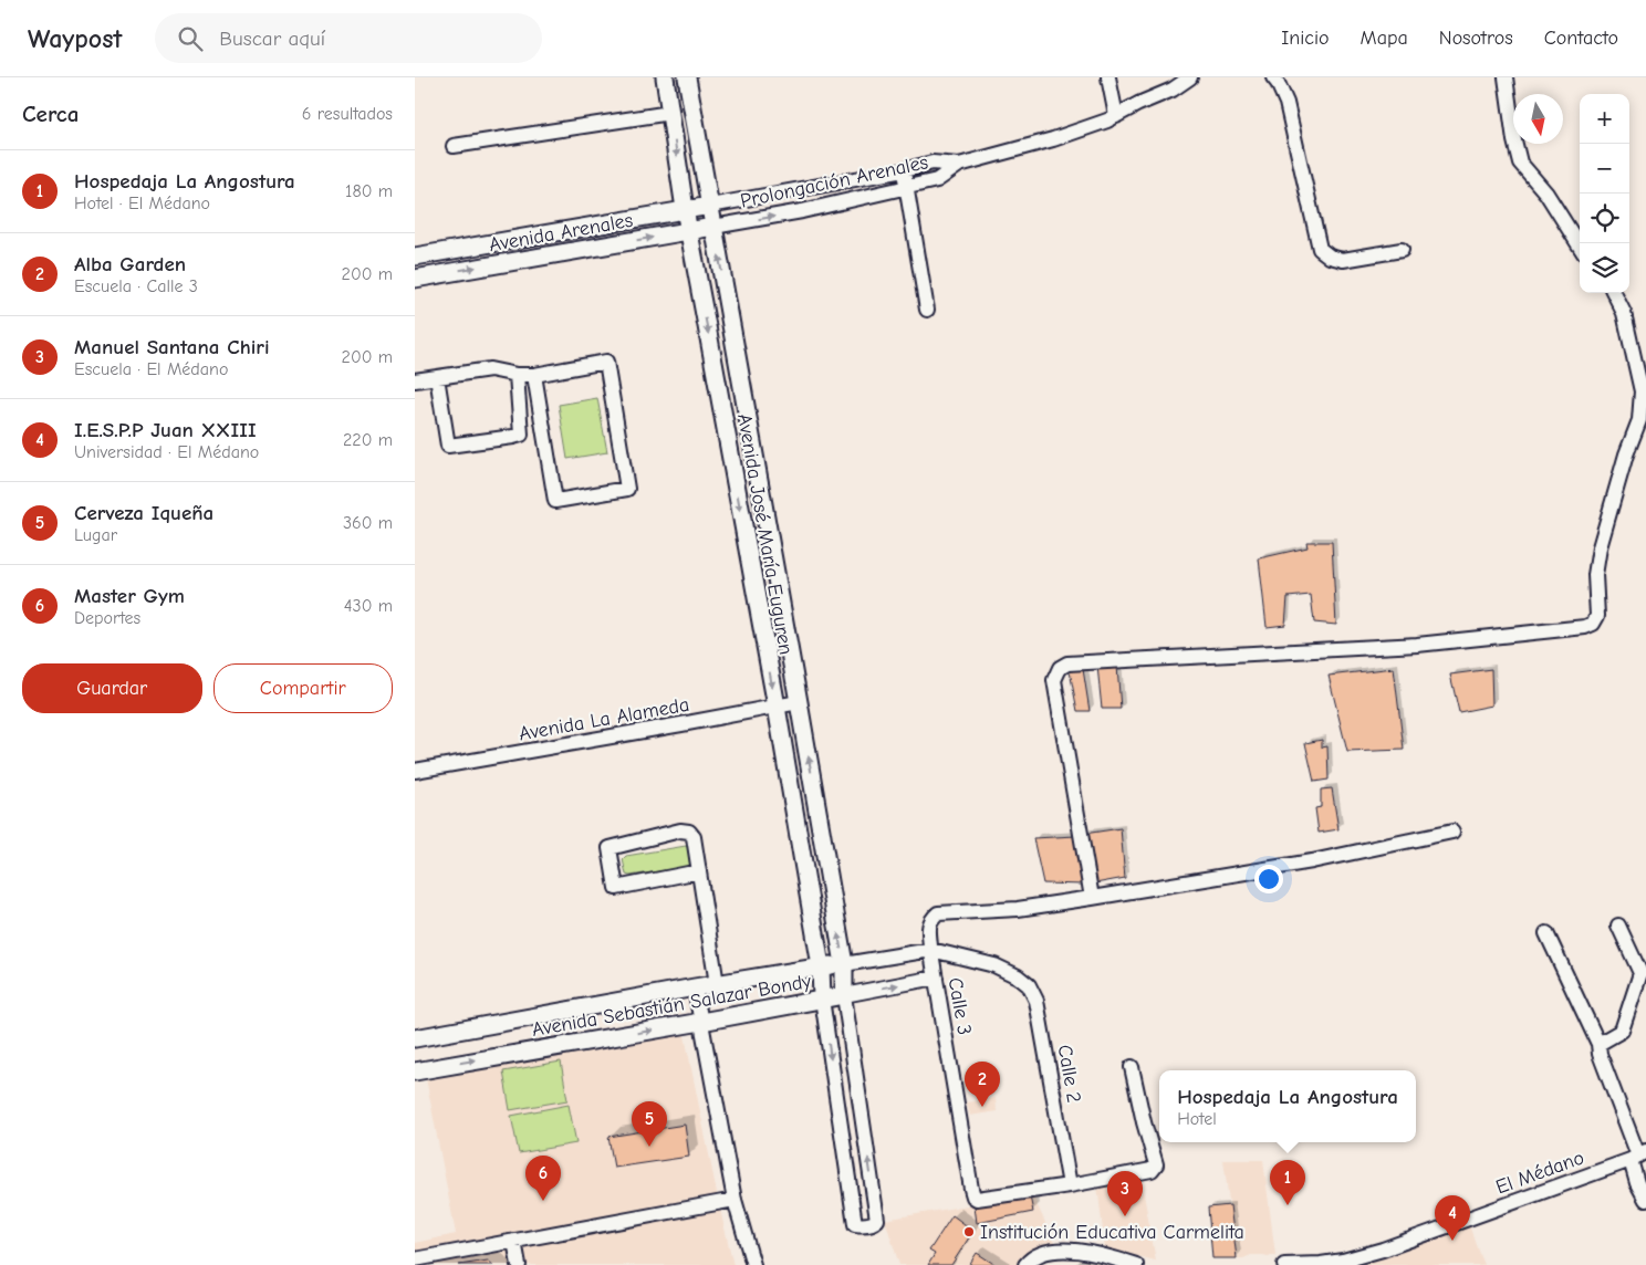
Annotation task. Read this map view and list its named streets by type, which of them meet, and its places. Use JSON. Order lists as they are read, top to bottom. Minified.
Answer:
{"streets":{"street":["Prolongación Arenales","Avenida Arenales","Avenida José María Euguren","Avenida La Alameda","Avenida Sebastián Salazar Bondy","Calle 3","Calle 2","El Médano"]},"crossings":[["Prolongación Arenales","Avenida Arenales"],["Prolongación Arenales","Avenida José María Euguren"],["Avenida Arenales","Avenida José María Euguren"],["Avenida José María Euguren","Avenida La Alameda"],["Avenida José María Euguren","Avenida Sebastián Salazar Bondy"],["Avenida Sebastián Salazar Bondy","Calle 3"],["Avenida Sebastián Salazar Bondy","Calle 2"],["Calle 3","Calle 2"]],"places":["Institución Educativa Carmelita"],"north":"bottom","page":{"header":"Waypost","search":"Buscar aquí","nav":["Inicio","Mapa","Nosotros","Contacto"],"heading":["Cerca","6 resultados"],"map_buttons":["+","−"],"list":[{"mark":"1","name":"Hospedaja La Angostura","note":"Hotel · El Médano","value":"180 m"},{"mark":"2","name":"Alba Garden","note":"Escuela · Calle 3","value":"200 m"},{"mark":"3","name":"Manuel Santana Chiri","note":"Escuela · El Médano","value":"200 m"},{"mark":"4","name":"I.E.S.P.P Juan XXIII","note":"Universidad · El Médano","value":"220 m"},{"mark":"5","name":"Cerveza Iqueña","note":"Lugar","value":"360 m"},{"mark":"6","name":"Master Gym","note":"Deportes","value":"430 m"}],"buttons":["Guardar","Compartir"],"pins":["2","5","6","1","3","4"],"popup":["Hospedaja La Angostura","Hotel"]}}
